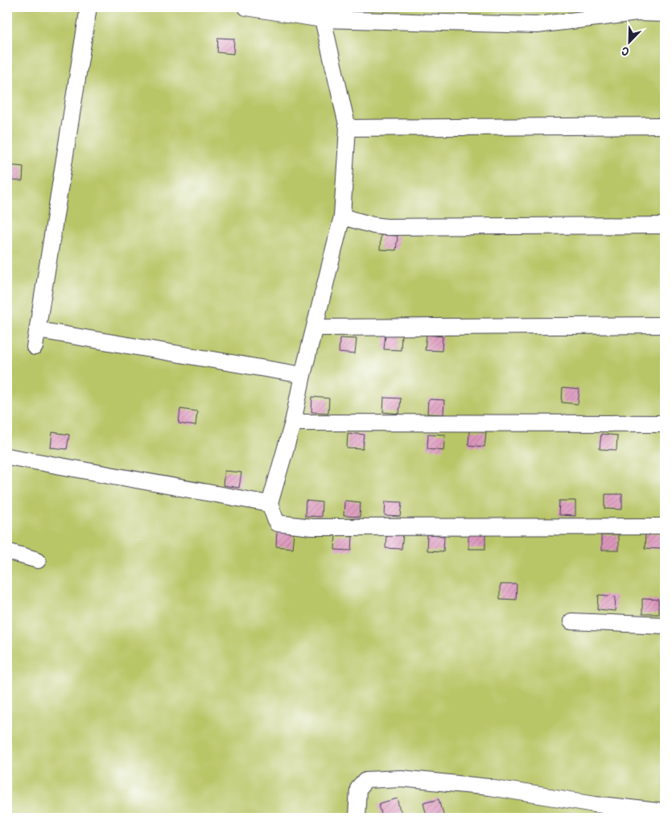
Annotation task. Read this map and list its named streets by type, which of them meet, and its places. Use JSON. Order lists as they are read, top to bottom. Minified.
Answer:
{"north":"bottom left"}
